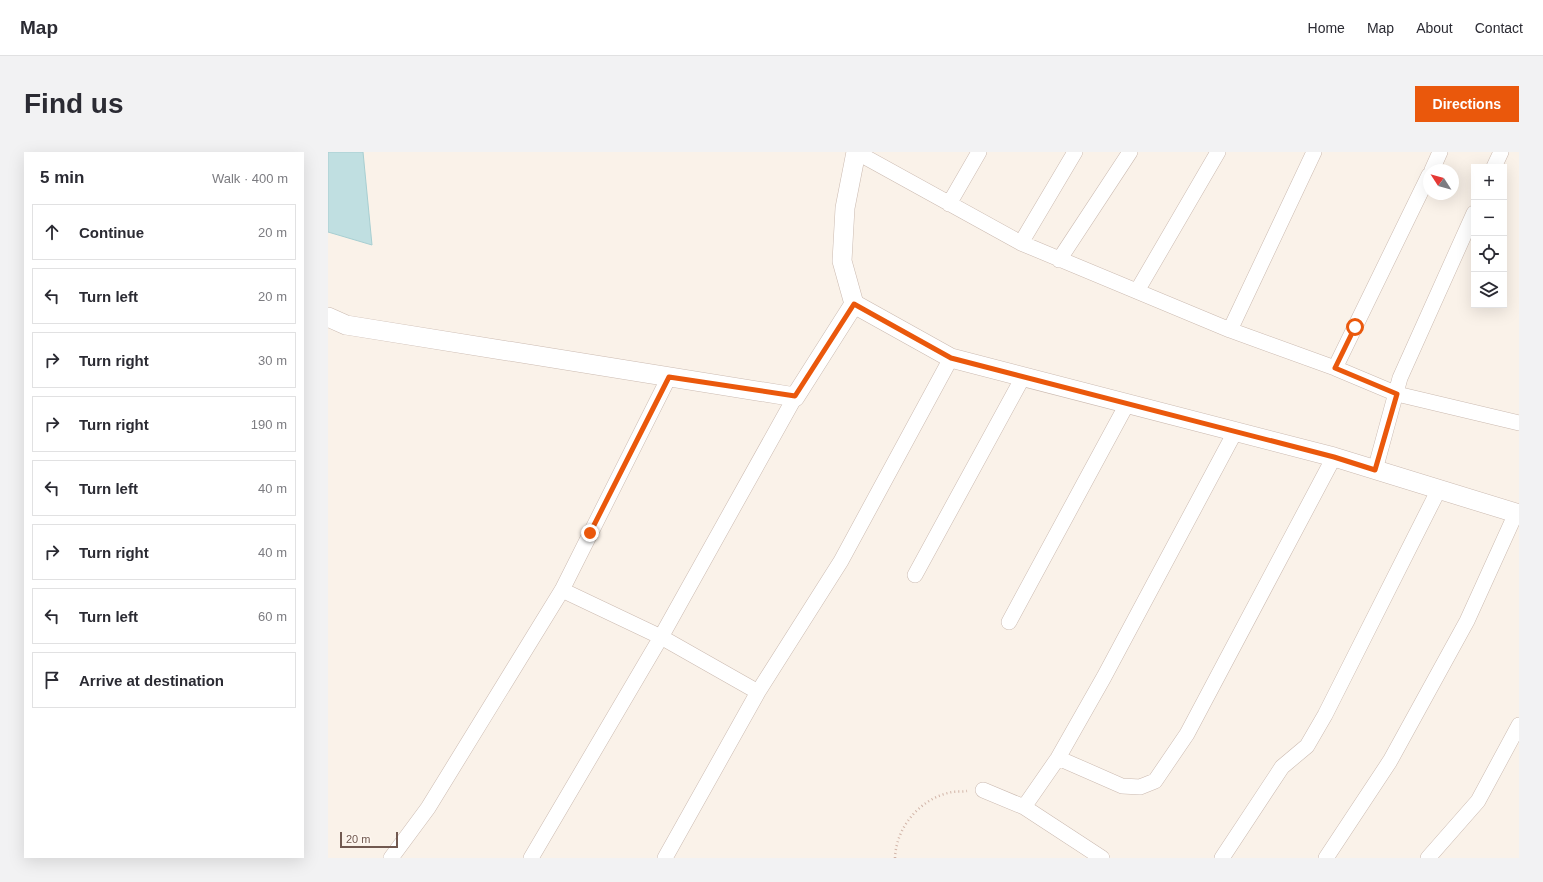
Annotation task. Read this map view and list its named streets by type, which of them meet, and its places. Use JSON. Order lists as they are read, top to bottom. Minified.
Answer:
{"scale_bar":"20 m","north":"top left","page":{"header":"Map","nav":["Home","Map","About","Contact"],"buttons":"Directions","title":"Find us","heading":["5 min","Walk · 400 m"],"map_buttons":["+","−"],"list":[["Continue","20 m"],["Turn left","20 m"],["Turn right","30 m"],["Turn right","190 m"],["Turn left","40 m"],["Turn right","40 m"],["Turn left","60 m"],"Arrive at destination"],"scale":"20 m"}}
